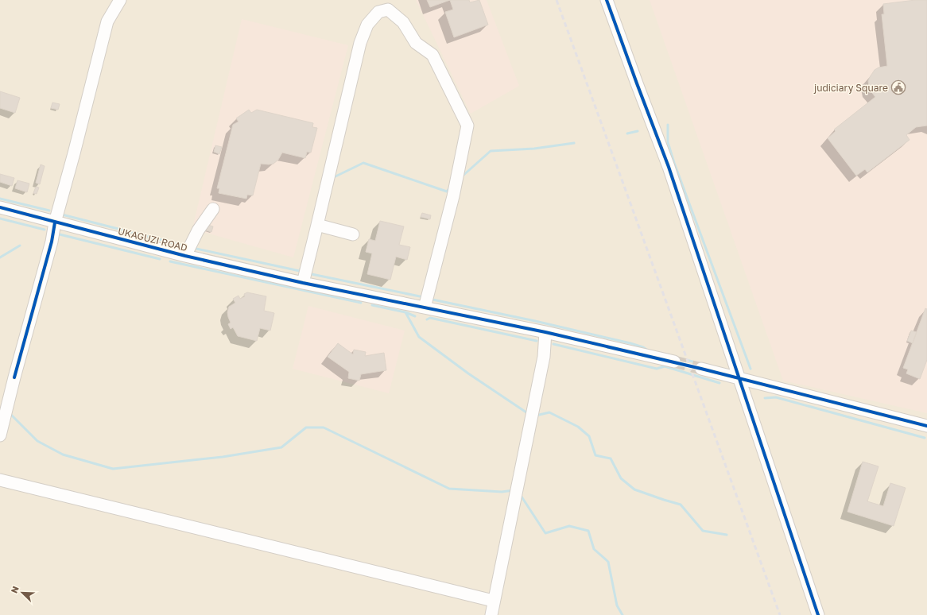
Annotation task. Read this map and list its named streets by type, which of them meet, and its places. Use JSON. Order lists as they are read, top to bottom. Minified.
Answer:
{"streets":{"street":["UKAGUZI ROAD"]},"places":{"public building":["judiciary Square"]},"north":"top left"}
